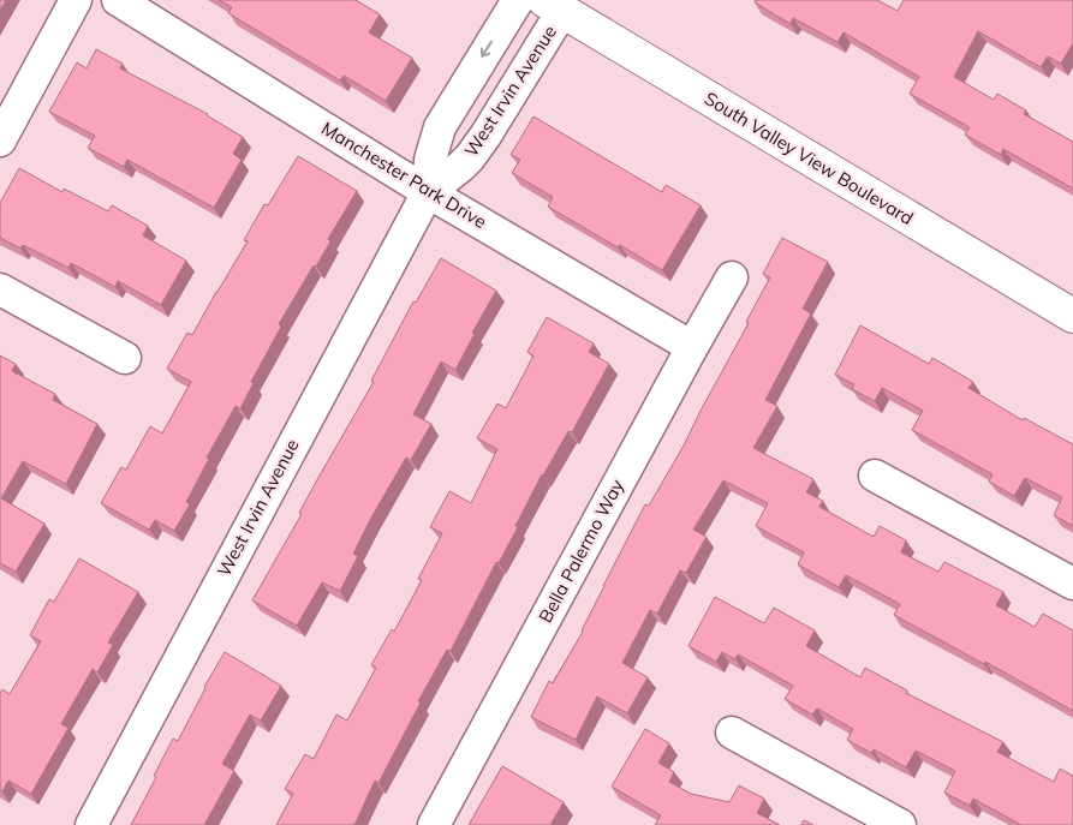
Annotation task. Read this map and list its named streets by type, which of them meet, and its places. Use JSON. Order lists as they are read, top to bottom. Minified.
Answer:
{"streets":{"main road":["South Valley View Boulevard"],"street":["West Irvin Avenue","Manchester Park Drive","Bella Palermo Way"]},"crossings":[["West Irvin Avenue","South Valley View Boulevard"],["West Irvin Avenue","Manchester Park Drive"],["Manchester Park Drive","Bella Palermo Way"]]}
